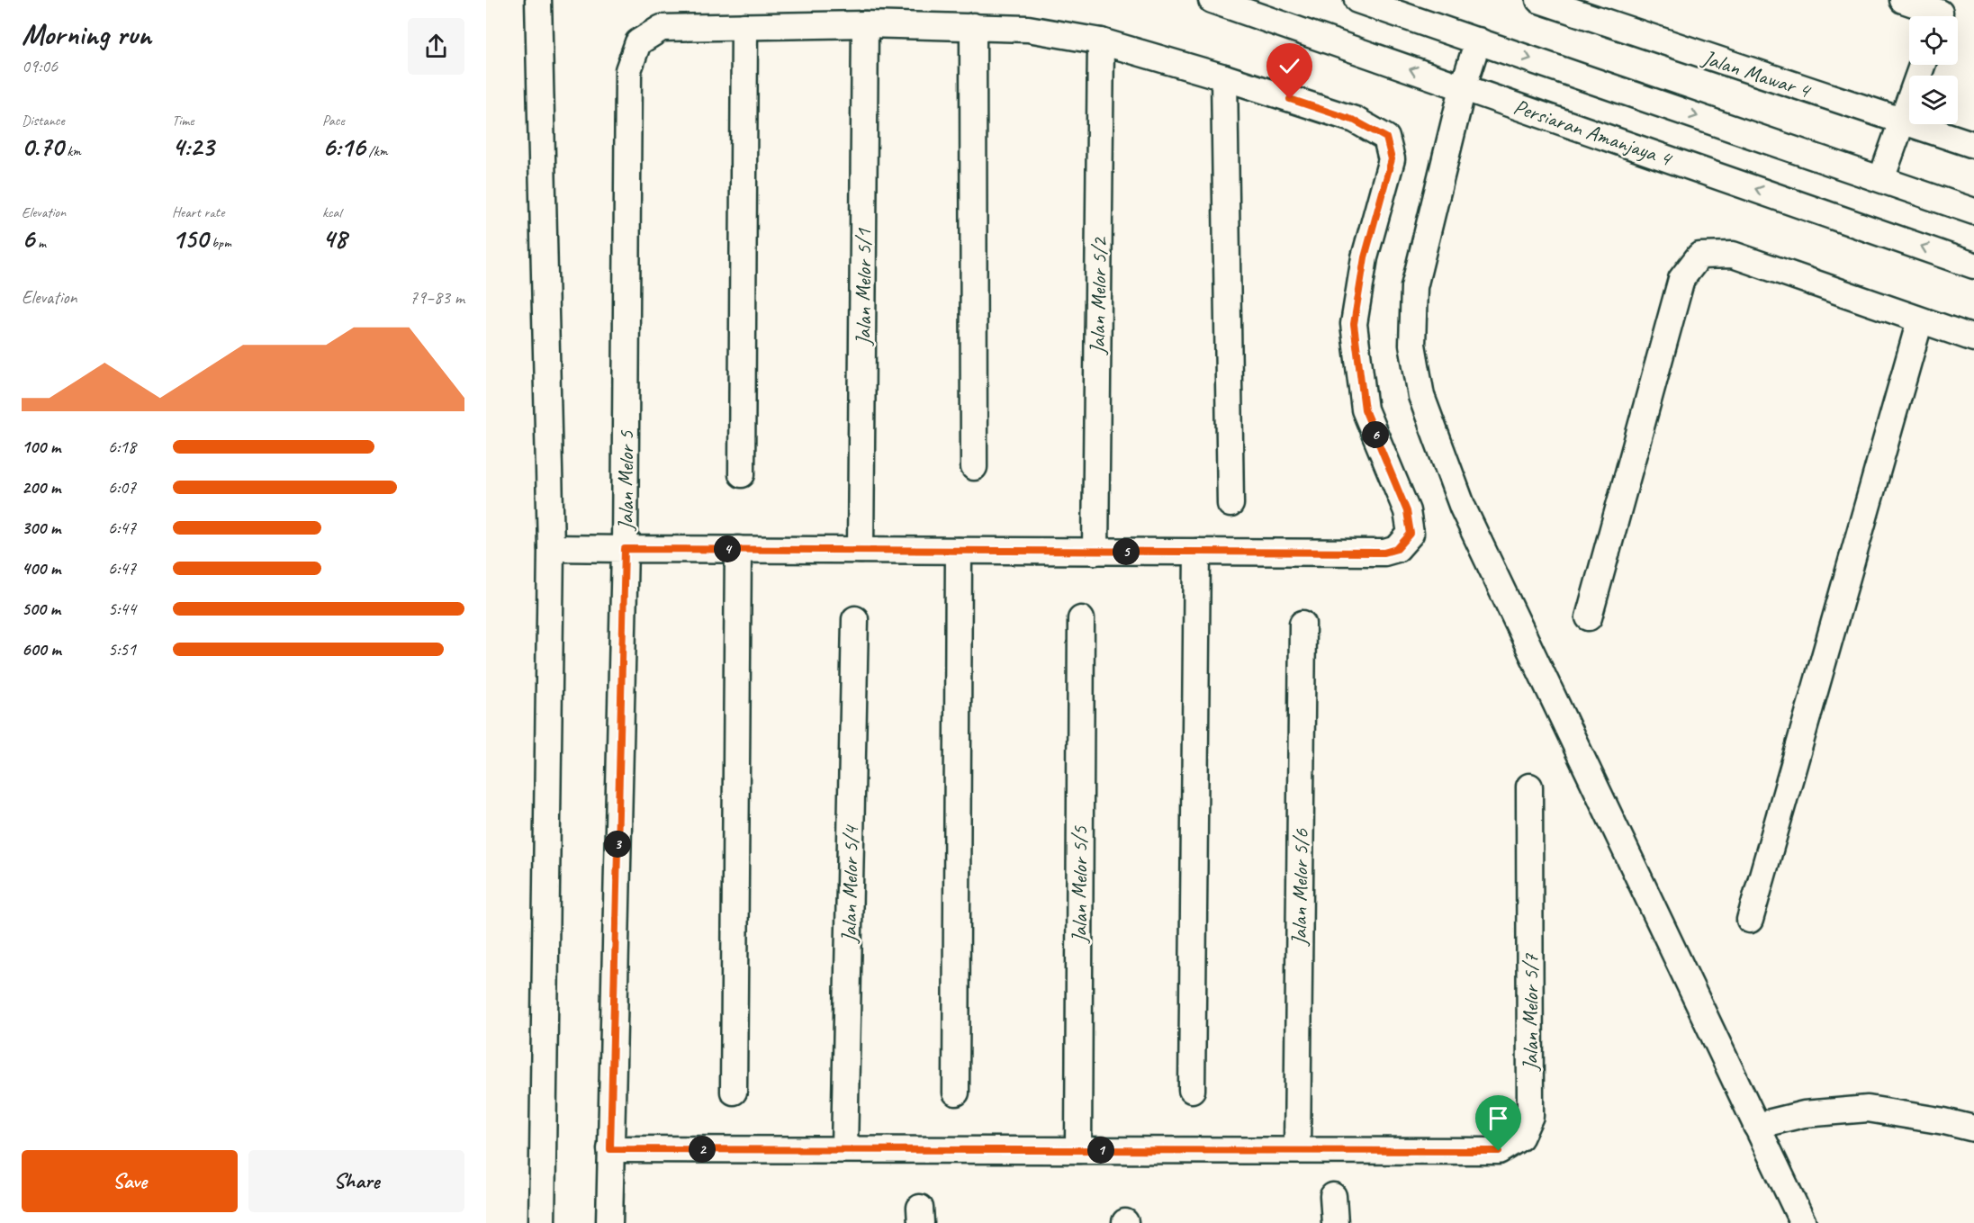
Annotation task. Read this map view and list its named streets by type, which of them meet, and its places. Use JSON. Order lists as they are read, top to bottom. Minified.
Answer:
{"streets":{"street":["Jalan Mawar 4","Persiaran Amanjaya 4","Jalan Melor 5/1","Jalan Melor 5/2","Jalan Melor 5","Jalan Melor 5/4","Jalan Melor 5/5","Jalan Melor 5/6","Jalan Melor 5/7"]},"crossings":[["Jalan Melor 5/1","Jalan Melor 5"],["Jalan Melor 5/2","Jalan Melor 5"],["Jalan Melor 5/6","Jalan Melor 5/7"]],"page":{"heading":["Morning run","09:06"],"stats":[["Distance","0.70 km"],["Time","4:23"],["Pace","6:16 /km"],["Elevation","6 m"],["Heart rate","150 bpm"],["kcal","48"]],"chart":["Elevation","79–83 m"],"pins":["6","4","5","3","2","1"],"list":[{"name":"100 m","note":"6:18"},{"name":"200 m","note":"6:07"},{"name":"300 m","note":"6:47"},{"name":"400 m","note":"6:47"},{"name":"500 m","note":"5:44"},{"name":"600 m","note":"5:51"}],"buttons":["Save","Share"]}}
